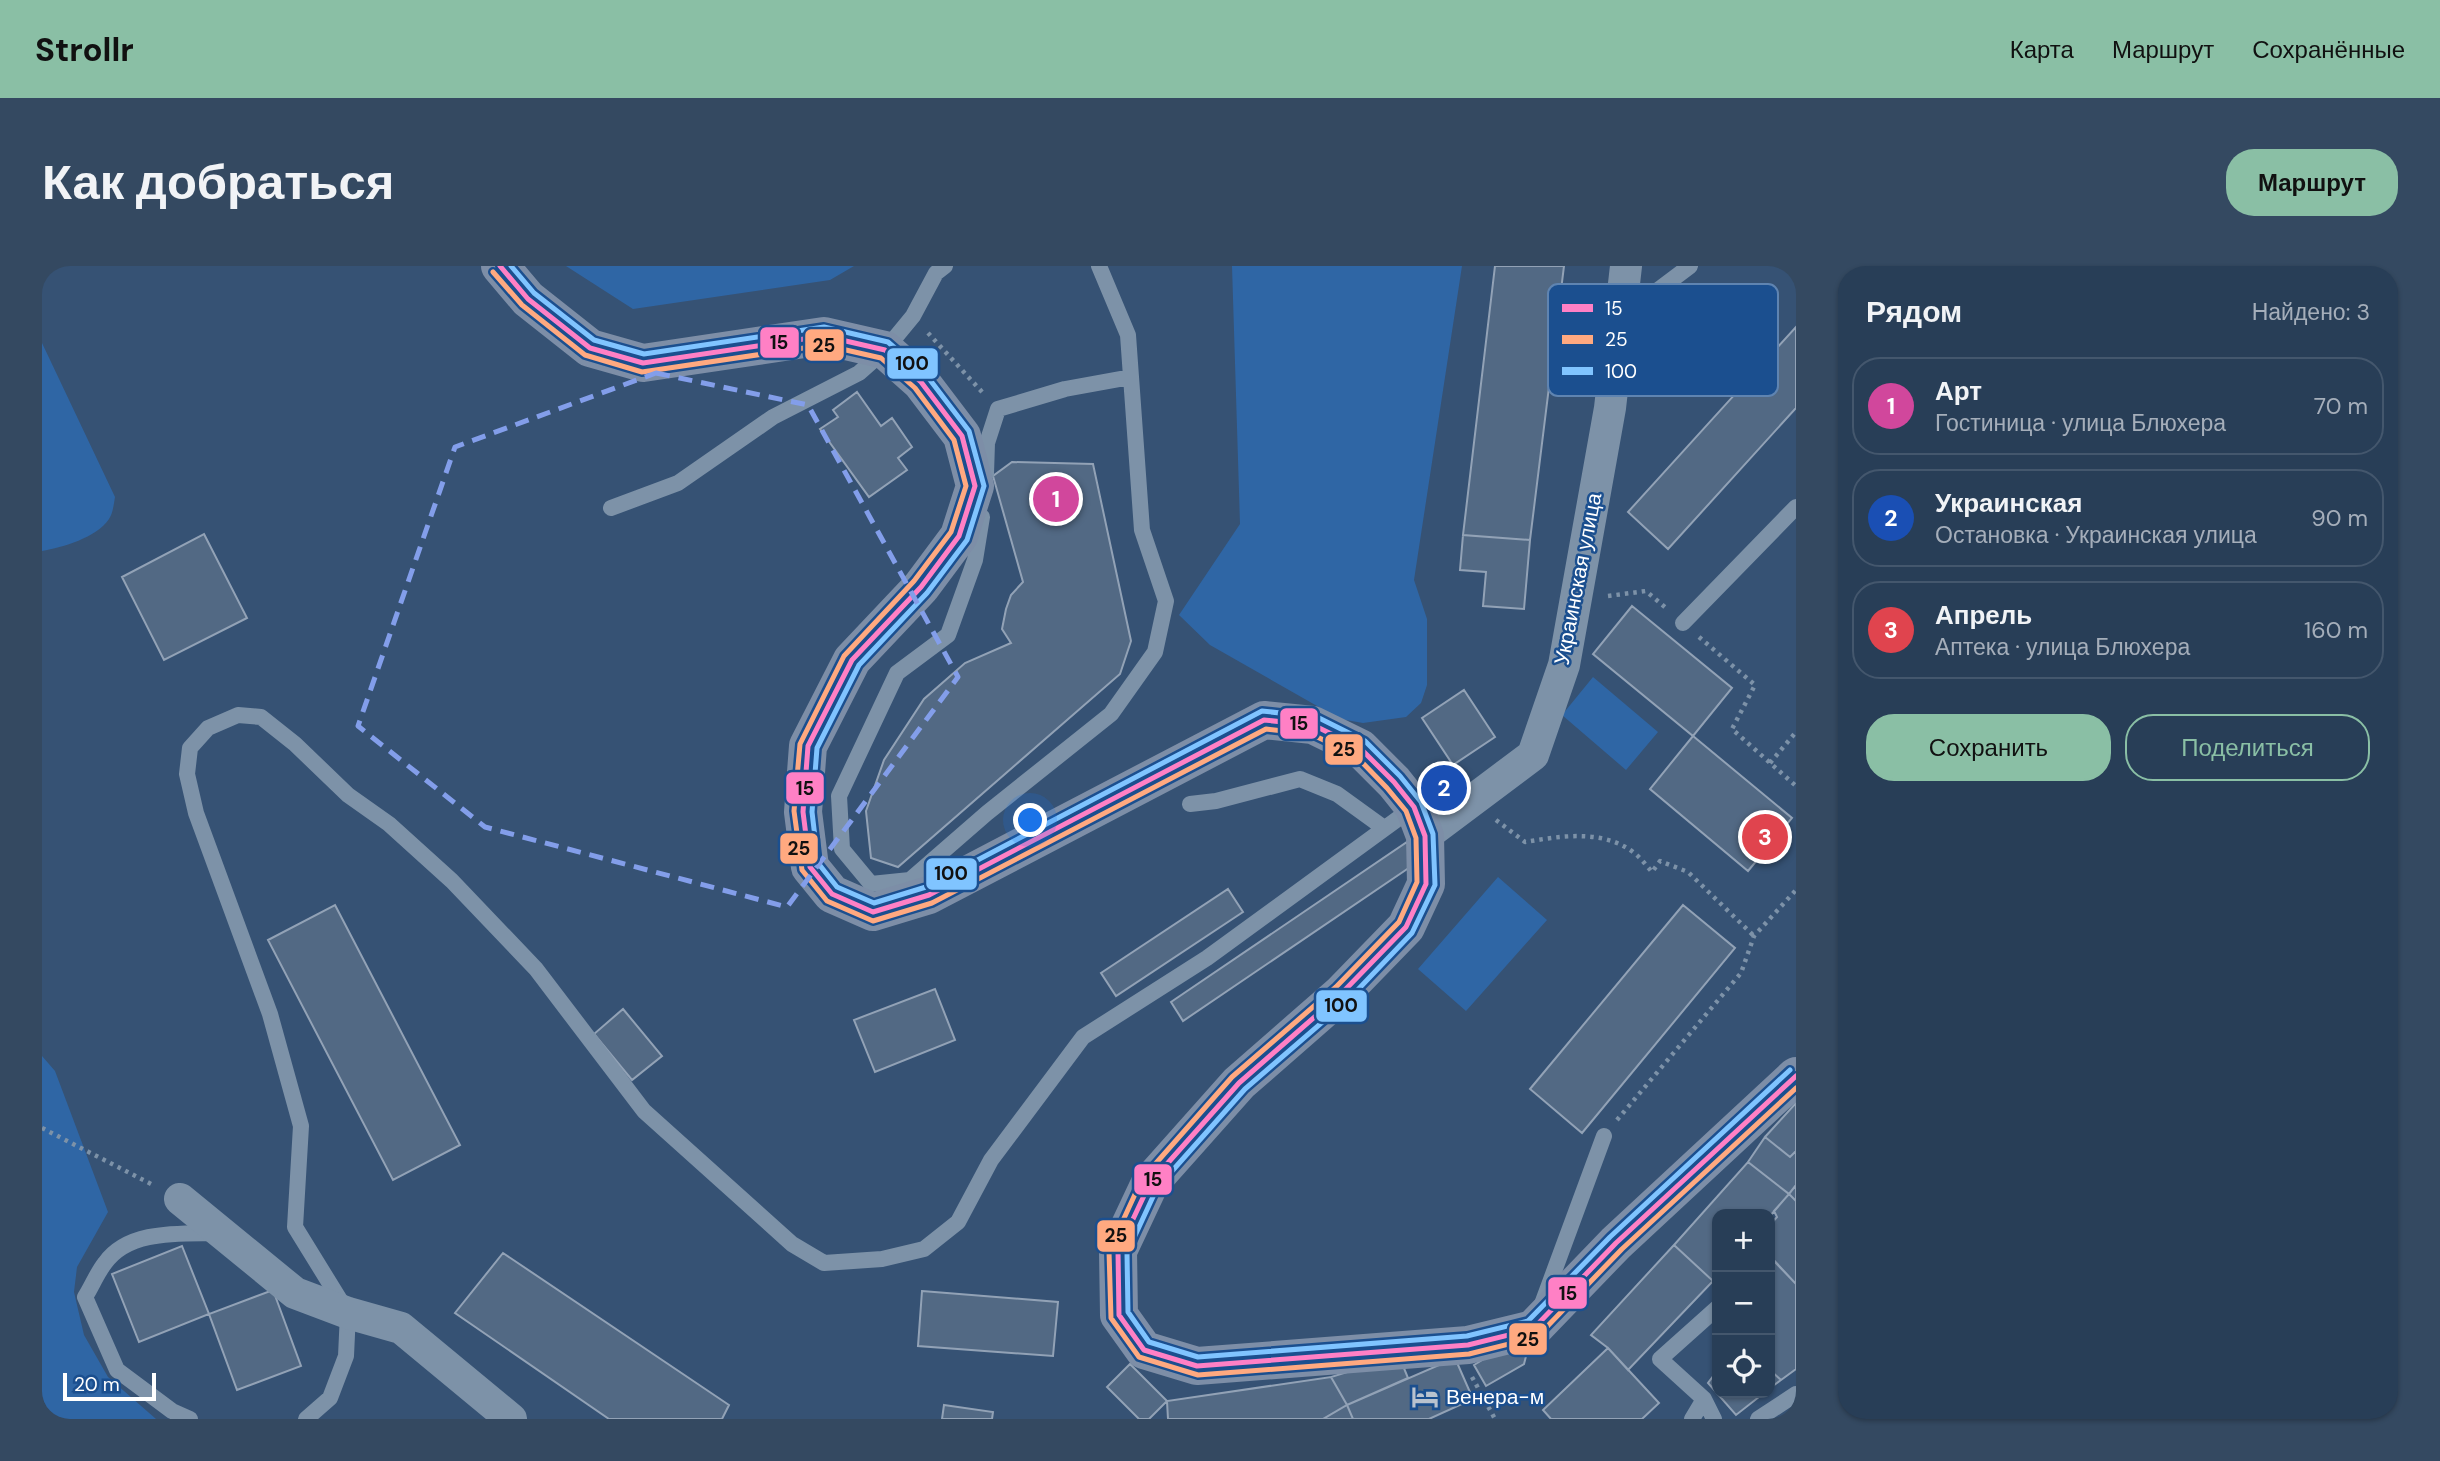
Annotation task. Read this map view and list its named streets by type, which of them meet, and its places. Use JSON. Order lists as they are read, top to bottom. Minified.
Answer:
{"streets":{"street":["Украинская улица"]},"places":{"hotel":["Венера-м"]},"lines":["transit line 15","transit line 100","transit line 25"],"legend":["15","25","100"],"scale_bar":"20 m","page":{"header":"Strollr","nav":["Карта","Маршрут","Сохранённые"],"buttons":["Маршрут",["Сохранить","Поделиться"]],"title":"Как добраться","heading":["Рядом","Найдено: 3"],"list":[{"mark":"1","name":"Арт","note":"Гостиница · улица Блюхера","value":"70 m"},{"mark":"2","name":"Украинская","note":"Остановка · Украинская улица","value":"90 m"},{"mark":"3","name":"Апрель","note":"Аптека · улица Блюхера","value":"160 m"}],"pins":["1","2","3"],"map_buttons":["+","−"],"scale":"20 m"}}
